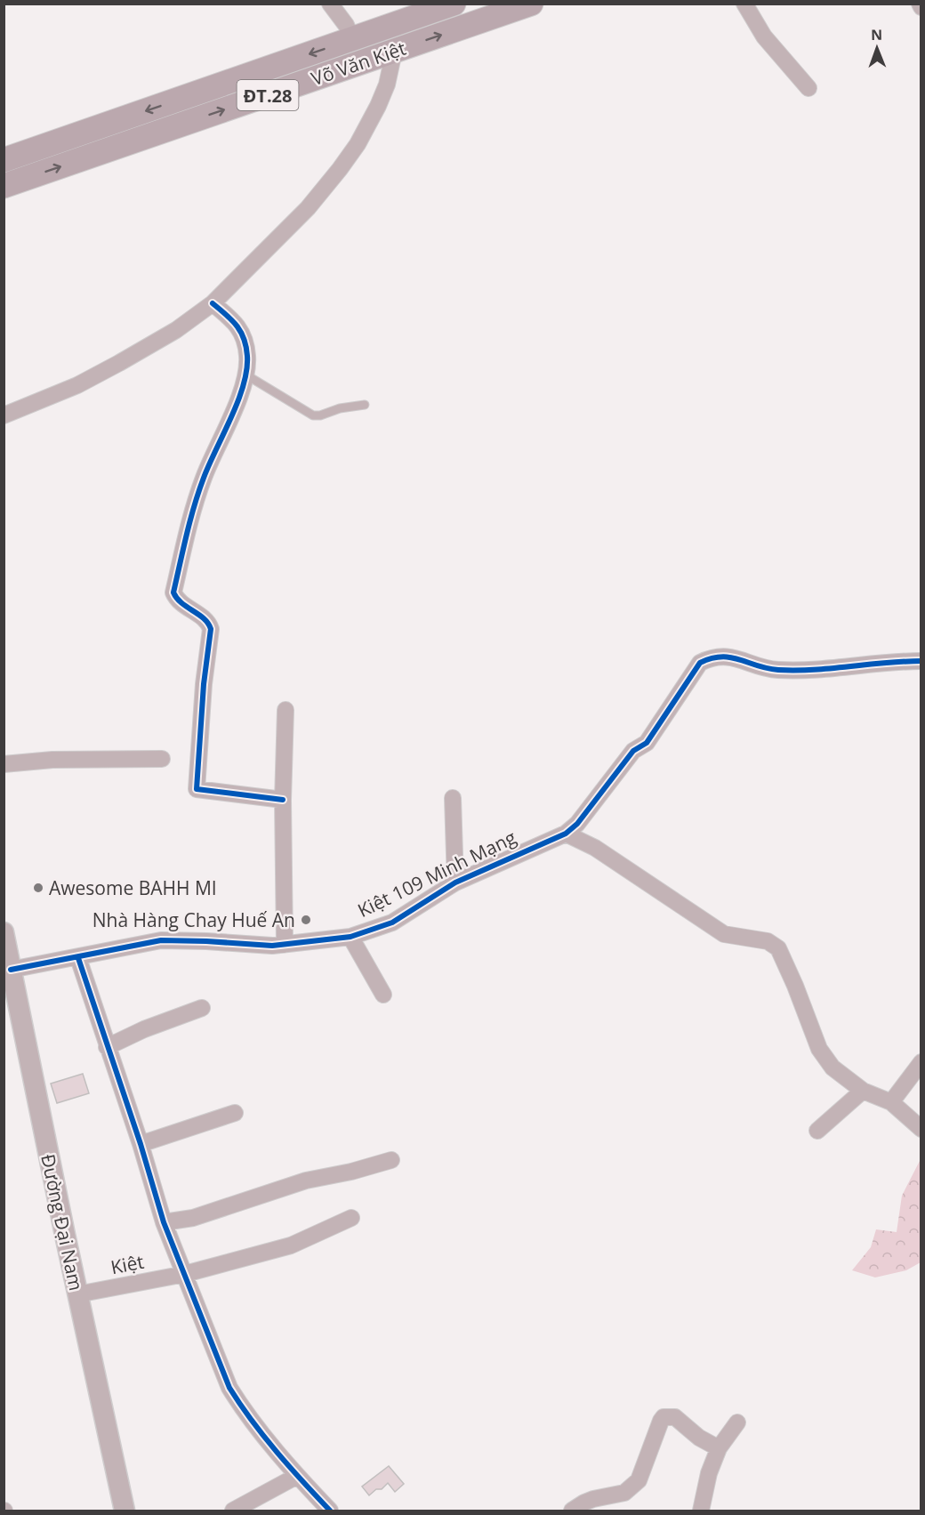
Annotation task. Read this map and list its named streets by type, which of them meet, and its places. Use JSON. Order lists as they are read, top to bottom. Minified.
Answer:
{"streets":{"main road":["Võ Văn Kiệt","ĐT.28"],"street":["Kiệt 109 Minh Mạng","Đường Đại Nam","Kiệt"]},"crossings":[["Kiệt 109 Minh Mạng","Đường Đại Nam"],["Đường Đại Nam","Kiệt"]],"places":["Awesome BAHH MI","Nhà Hàng Chay Huế An"],"north":"top"}
